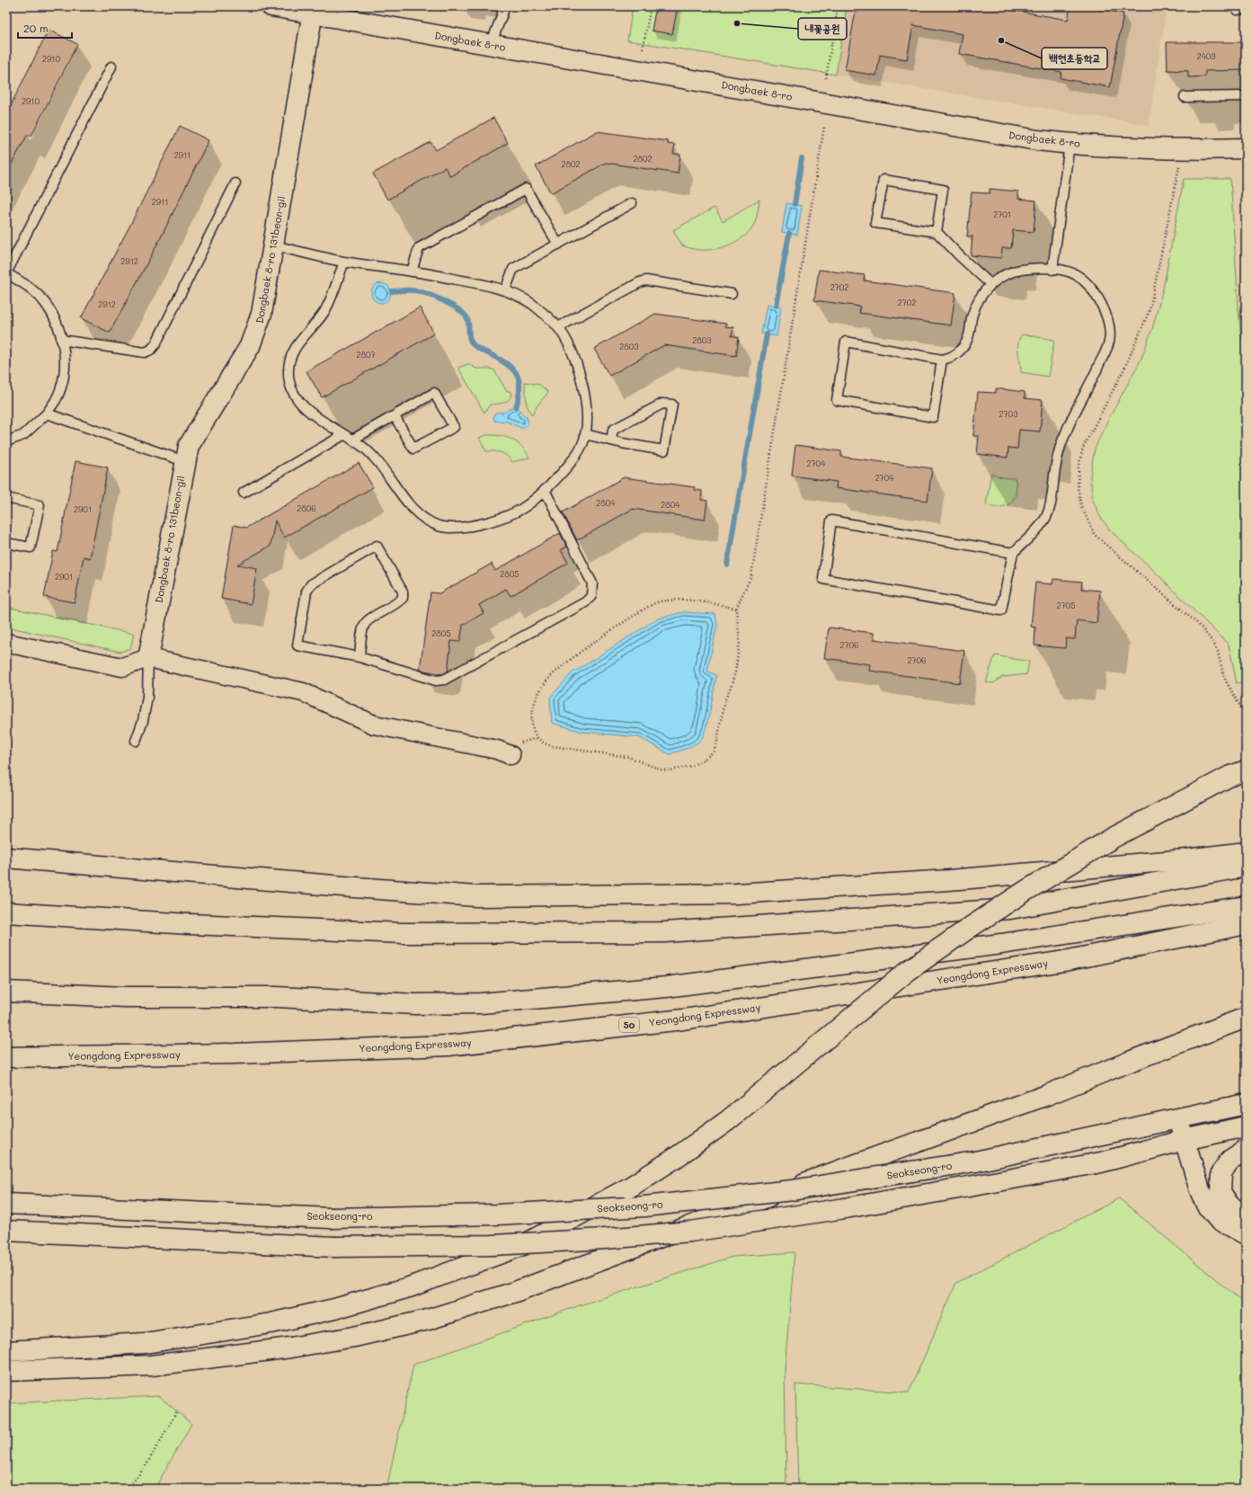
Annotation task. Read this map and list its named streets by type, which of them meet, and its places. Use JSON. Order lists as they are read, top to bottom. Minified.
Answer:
{"streets":{"main road":["Dongbaek 8-ro","Dongbaek 8-ro 131beon-gil","Yeongdong Expressway","50","Seokseong-ro"]},"crossings":[["Dongbaek 8-ro","Dongbaek 8-ro 131beon-gil"]],"places":["내꽃공원","백현초등학교"],"house_numbers":["2403","2910","2910","2911","2802","2802","2911","2701","2912","2702","2702","2912","2803","2803","2807","2703","2704","2704","2804","2804","2806","2901","2805","2901","2705","2805","2706","2706"],"scale_bar":"20 m"}
